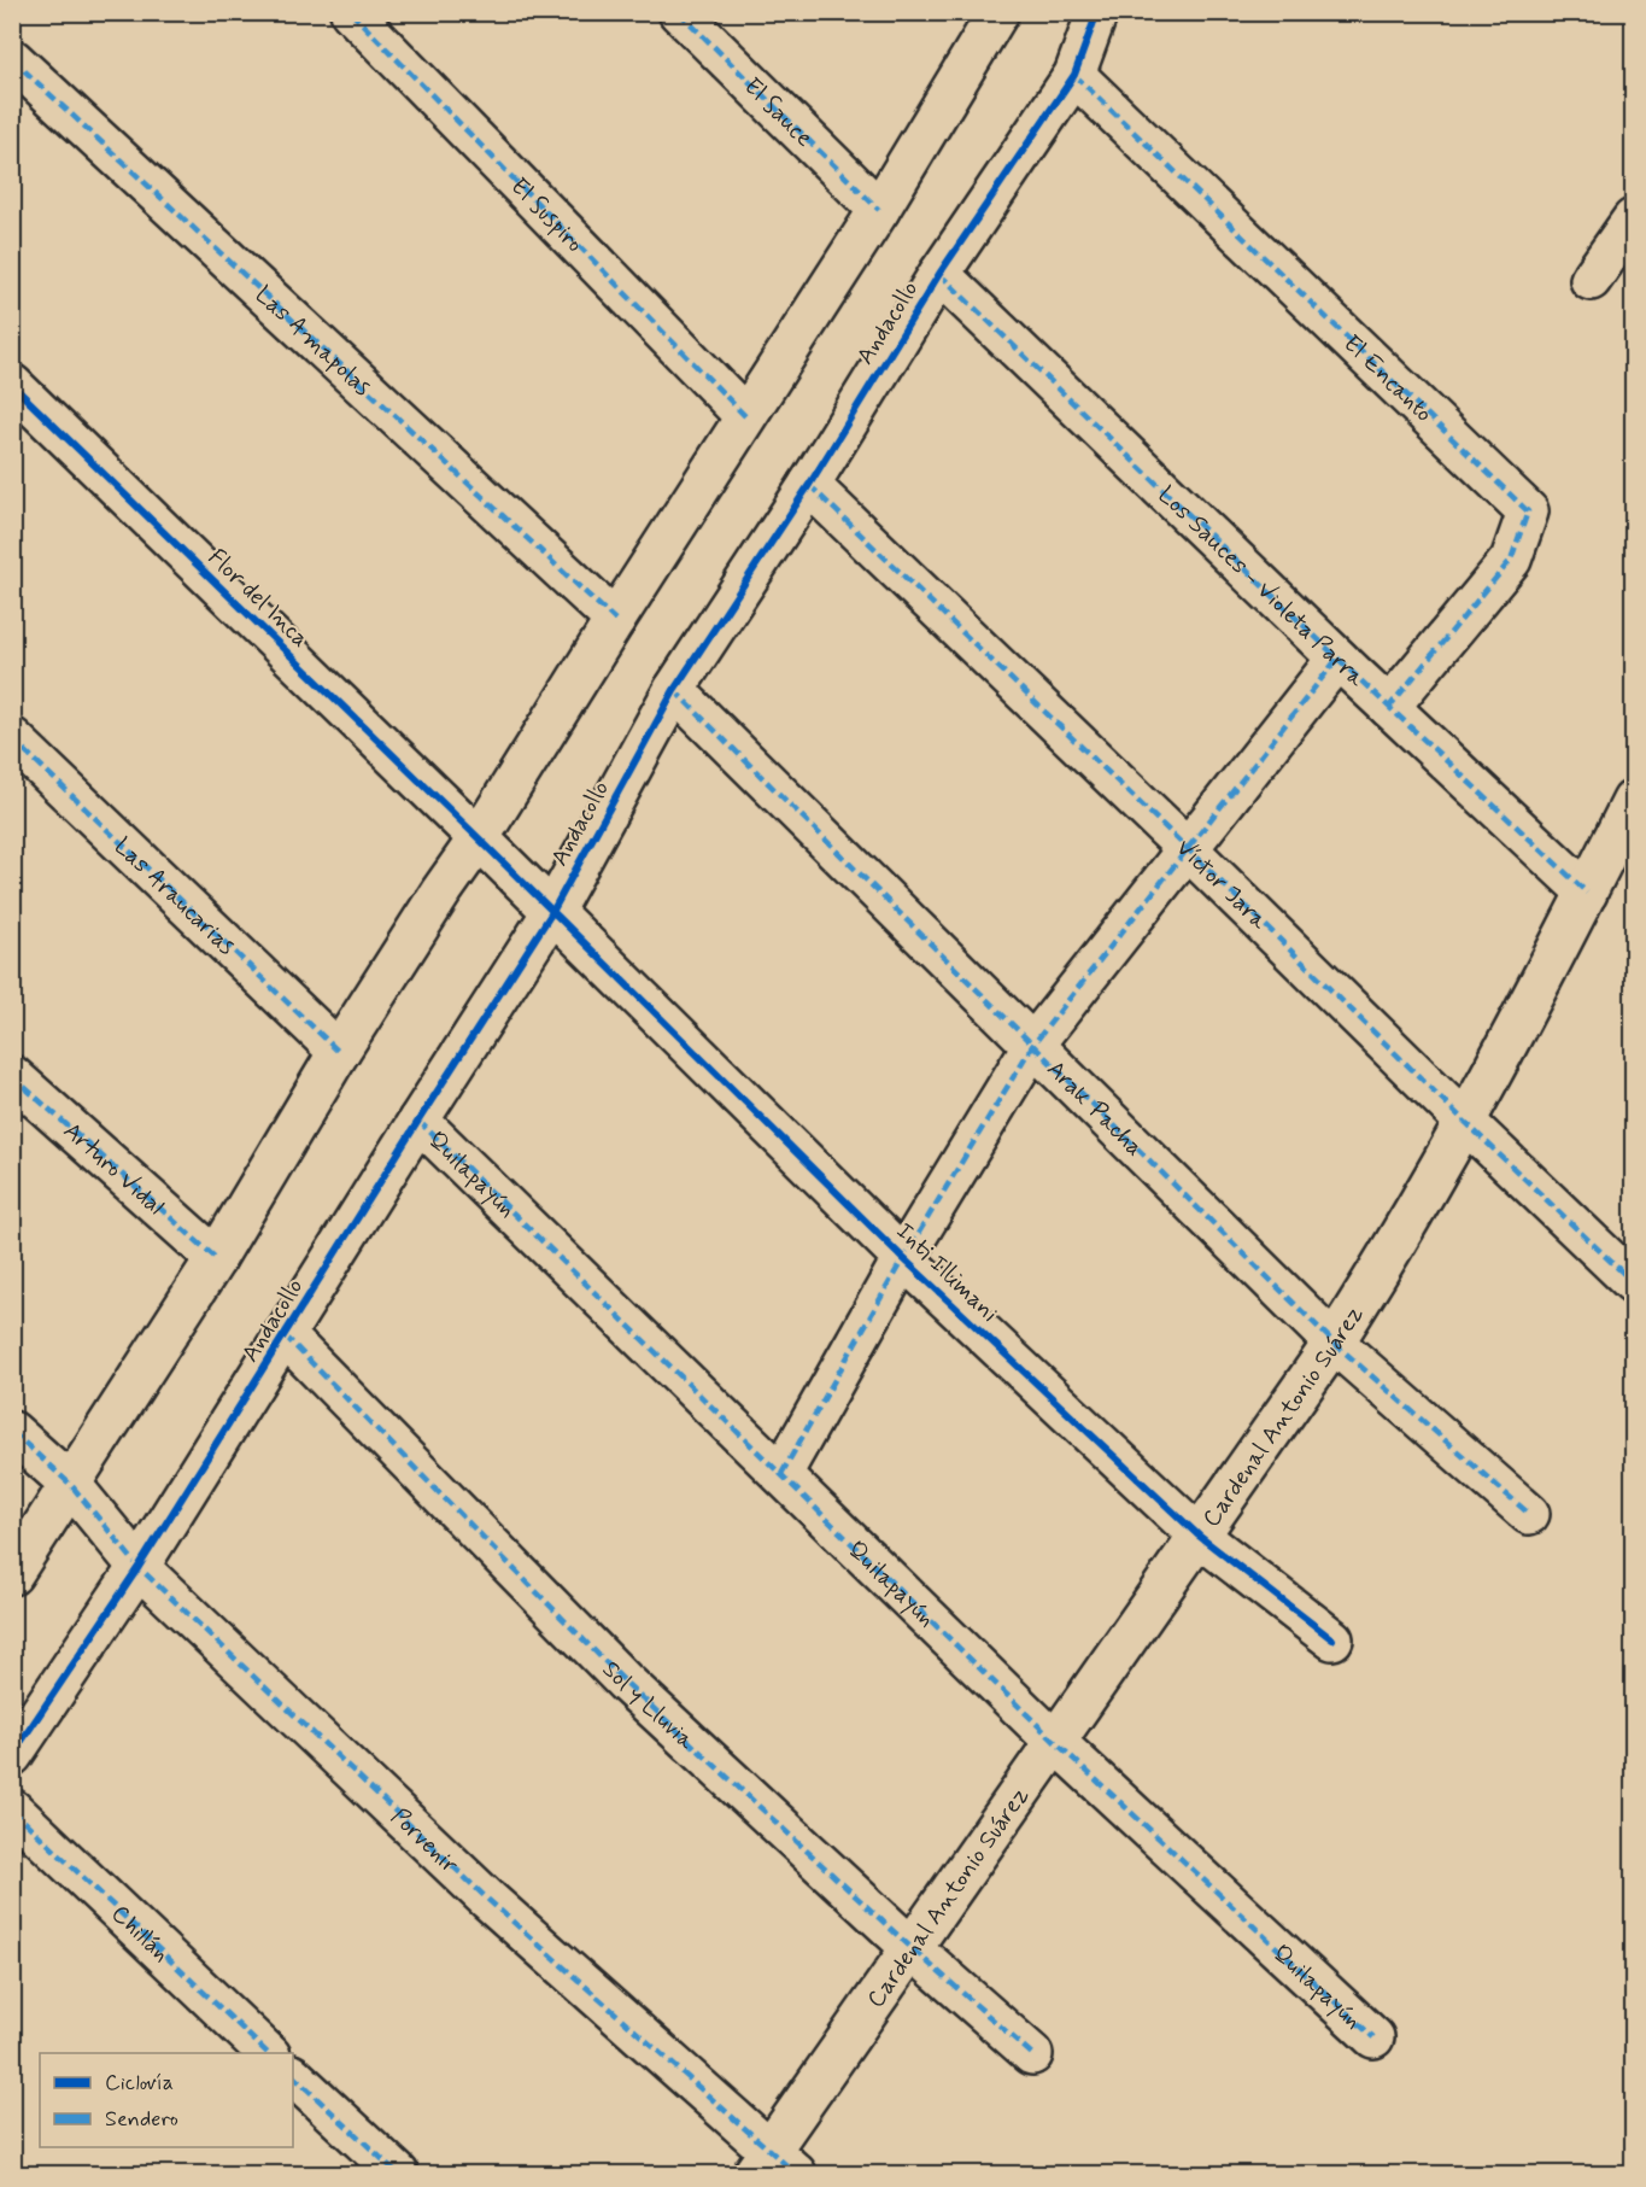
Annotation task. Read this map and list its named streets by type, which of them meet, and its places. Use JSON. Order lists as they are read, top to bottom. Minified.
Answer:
{"streets":{"street":["El Sauce","El Suspiro","Andacollo","Las Amapolas","El Encanto","Los Sauces - Violeta Parra","Flor del Inca","Víctor Jara","Las Araucarias","Arak Pacha","Arturo Vidal","Quilapayún","Inti Illimani","Cardenal Antonio Suárez","Sol y Lluvia","Porvenir","Chillán"]},"crossings":[["Andacollo","El Encanto"],["Andacollo","Los Sauces - Violeta Parra"],["Andacollo","Flor del Inca"],["Andacollo","Víctor Jara"],["Andacollo","Arak Pacha"],["Andacollo","Quilapayún"],["Andacollo","Inti Illimani"],["Andacollo","Sol y Lluvia"],["Andacollo","Porvenir"],["El Encanto","Los Sauces - Violeta Parra"],["Los Sauces - Violeta Parra","Cardenal Antonio Suárez"],["Flor del Inca","Inti Illimani"],["Víctor Jara","Cardenal Antonio Suárez"],["Arak Pacha","Cardenal Antonio Suárez"],["Quilapayún","Cardenal Antonio Suárez"],["Inti Illimani","Cardenal Antonio Suárez"],["Cardenal Antonio Suárez","Sol y Lluvia"],["Cardenal Antonio Suárez","Porvenir"]],"legend":["Ciclovía","Sendero"]}
